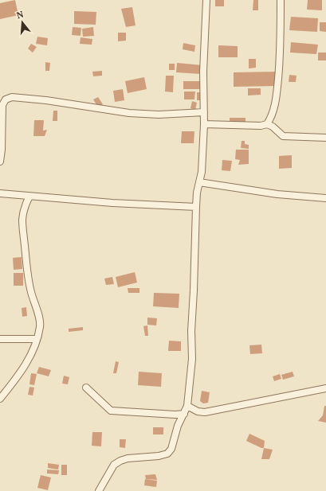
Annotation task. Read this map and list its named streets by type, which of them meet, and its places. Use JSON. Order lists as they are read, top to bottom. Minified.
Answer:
{"north":"top"}
